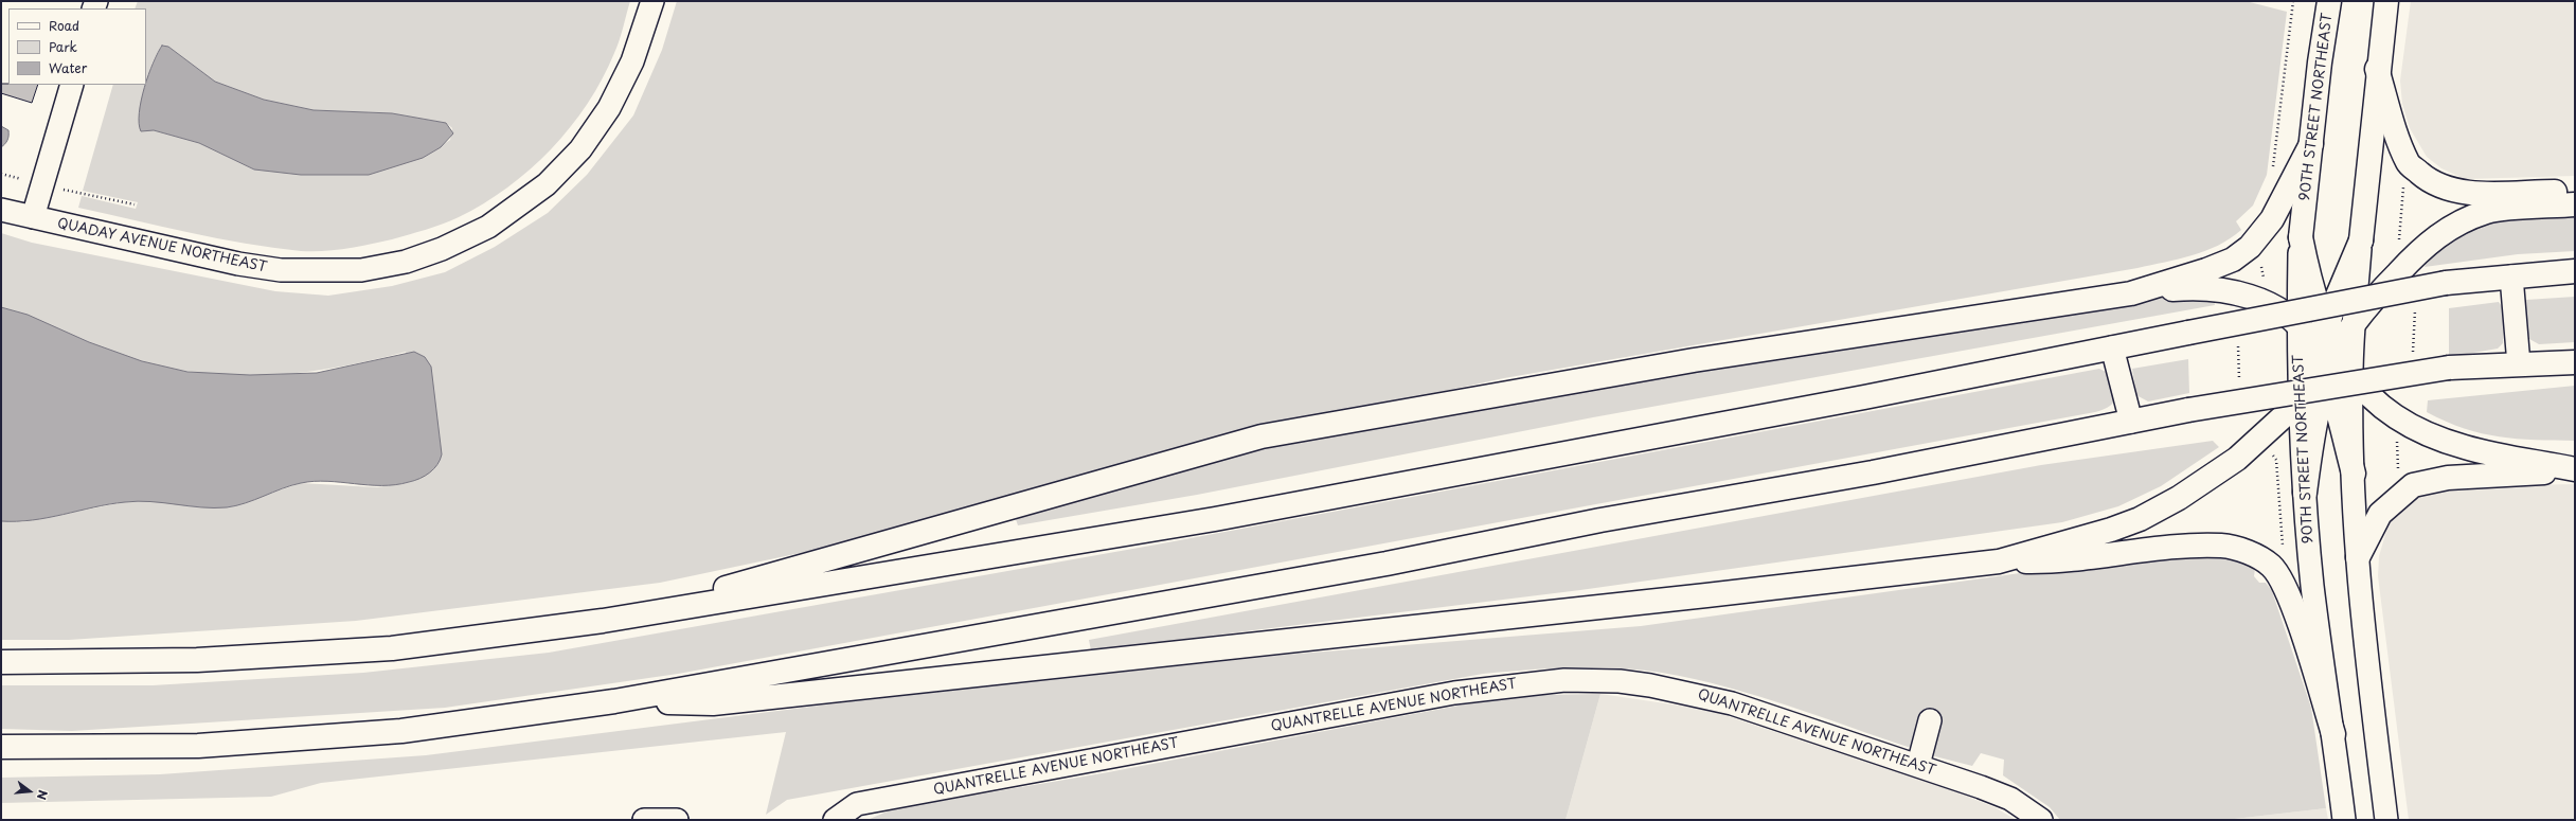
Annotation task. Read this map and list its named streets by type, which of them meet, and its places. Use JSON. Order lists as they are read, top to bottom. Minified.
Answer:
{"streets":{"main road":["90TH STREET NORTHEAST"],"street":["QUADAY AVENUE NORTHEAST","QUANTRELLE AVENUE NORTHEAST"]},"legend":["Road","Park","Water"],"north":"right"}
